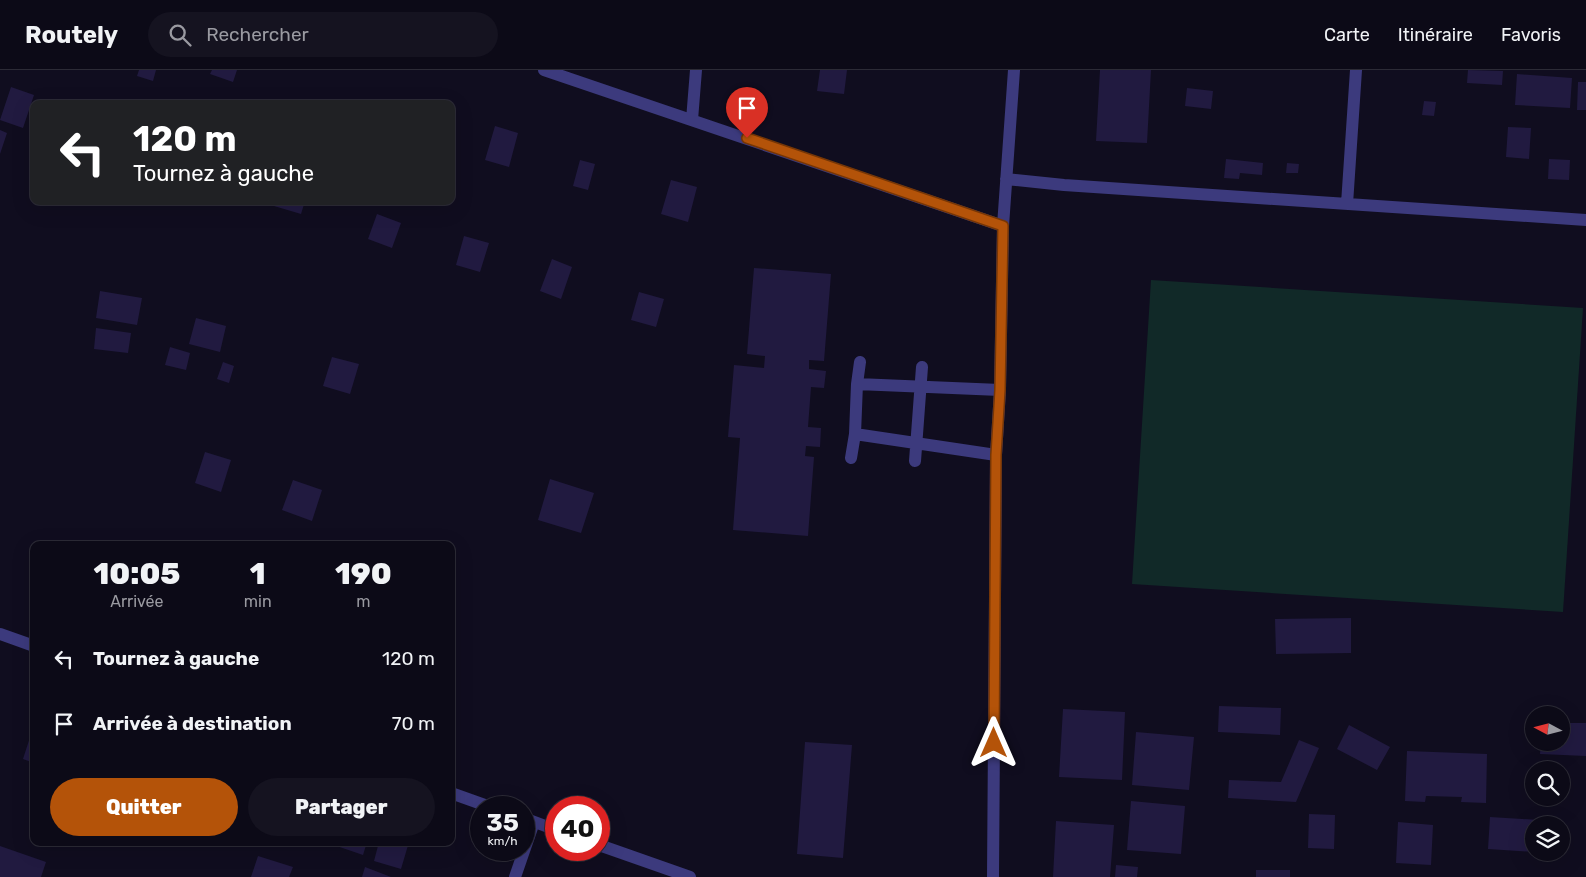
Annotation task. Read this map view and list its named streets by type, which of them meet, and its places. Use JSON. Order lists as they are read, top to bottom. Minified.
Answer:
{"north":"left","page":{"header":"Routely","search":"Rechercher","nav":["Carte","Itinéraire","Favoris"],"turn":["120 m","Tournez à gauche"],"eta":["10:05","Arrivée","1","min","190","m"],"list":[{"name":"Tournez à gauche","value":"120 m"},{"name":"Arrivée à destination","value":"70 m"}],"buttons":["Quitter","Partager"],"speed":"35 km/h","limit":"40"}}
